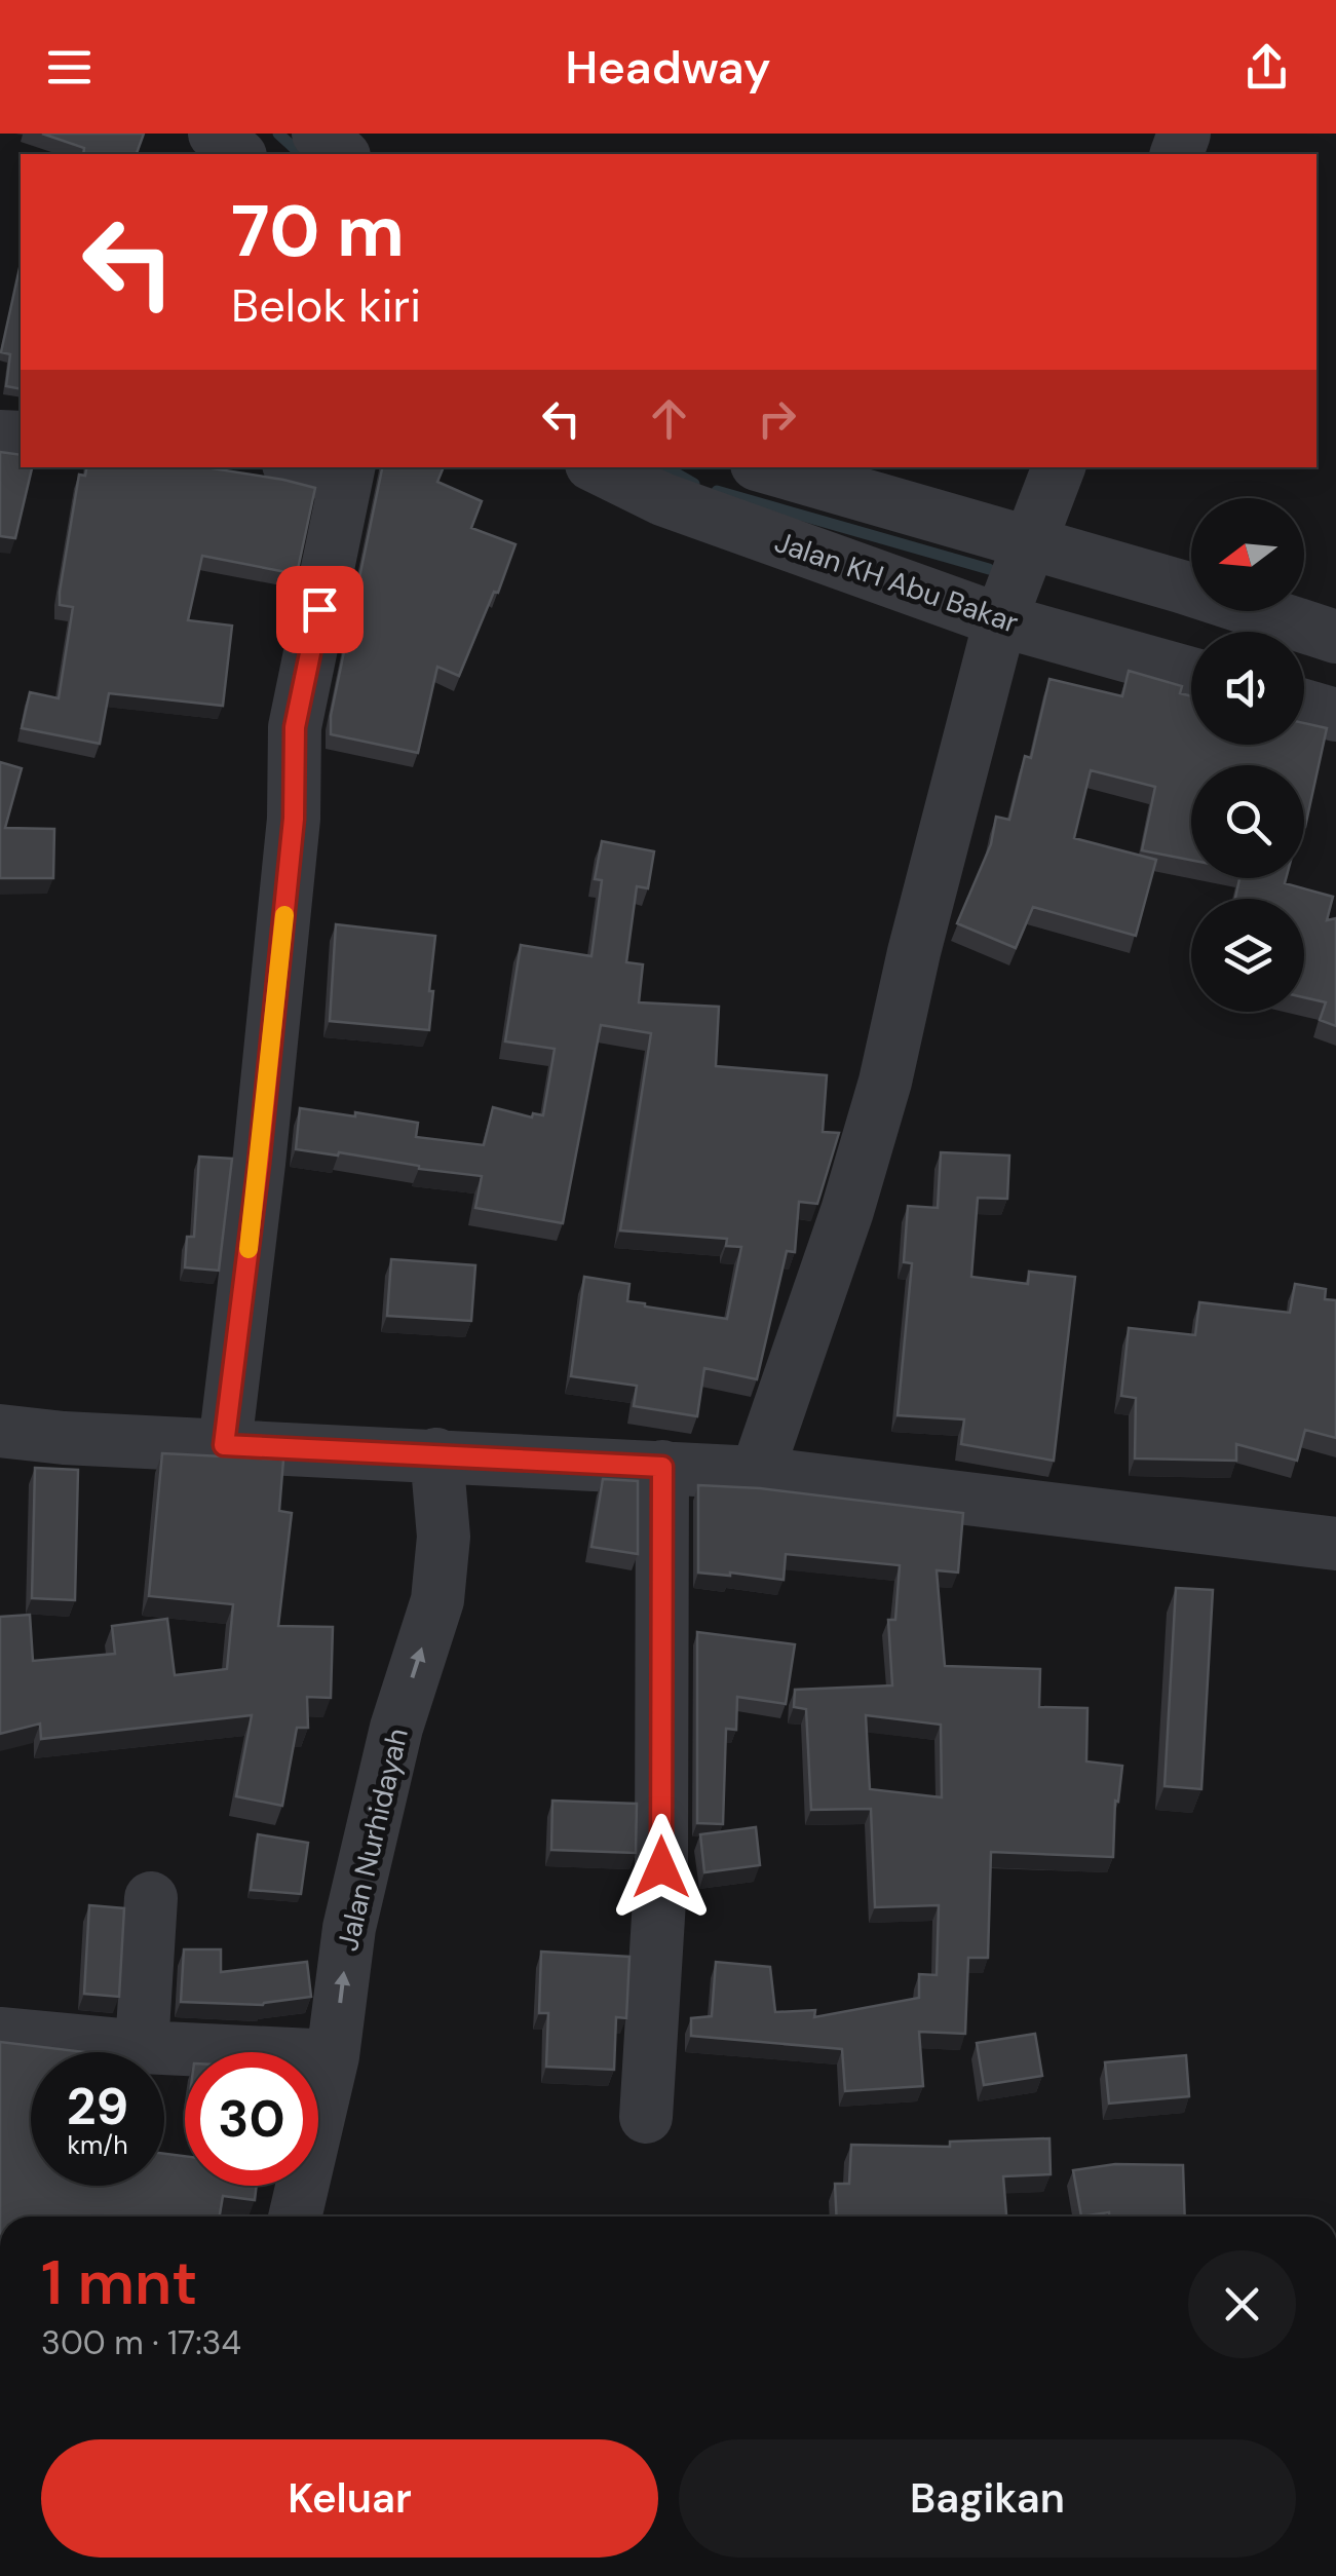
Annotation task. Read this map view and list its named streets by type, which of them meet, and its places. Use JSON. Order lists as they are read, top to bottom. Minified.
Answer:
{"streets":{"street":["Jalan KH Abu Bakar","Jalan Nurhidayah"]},"north":"left","page":{"header":"Headway","turn":["70 m","Belok kiri"],"speed":"29 km/h","limit":"30","heading":["1 mnt","300 m · 17:34"],"buttons":["Keluar","Bagikan"]}}
